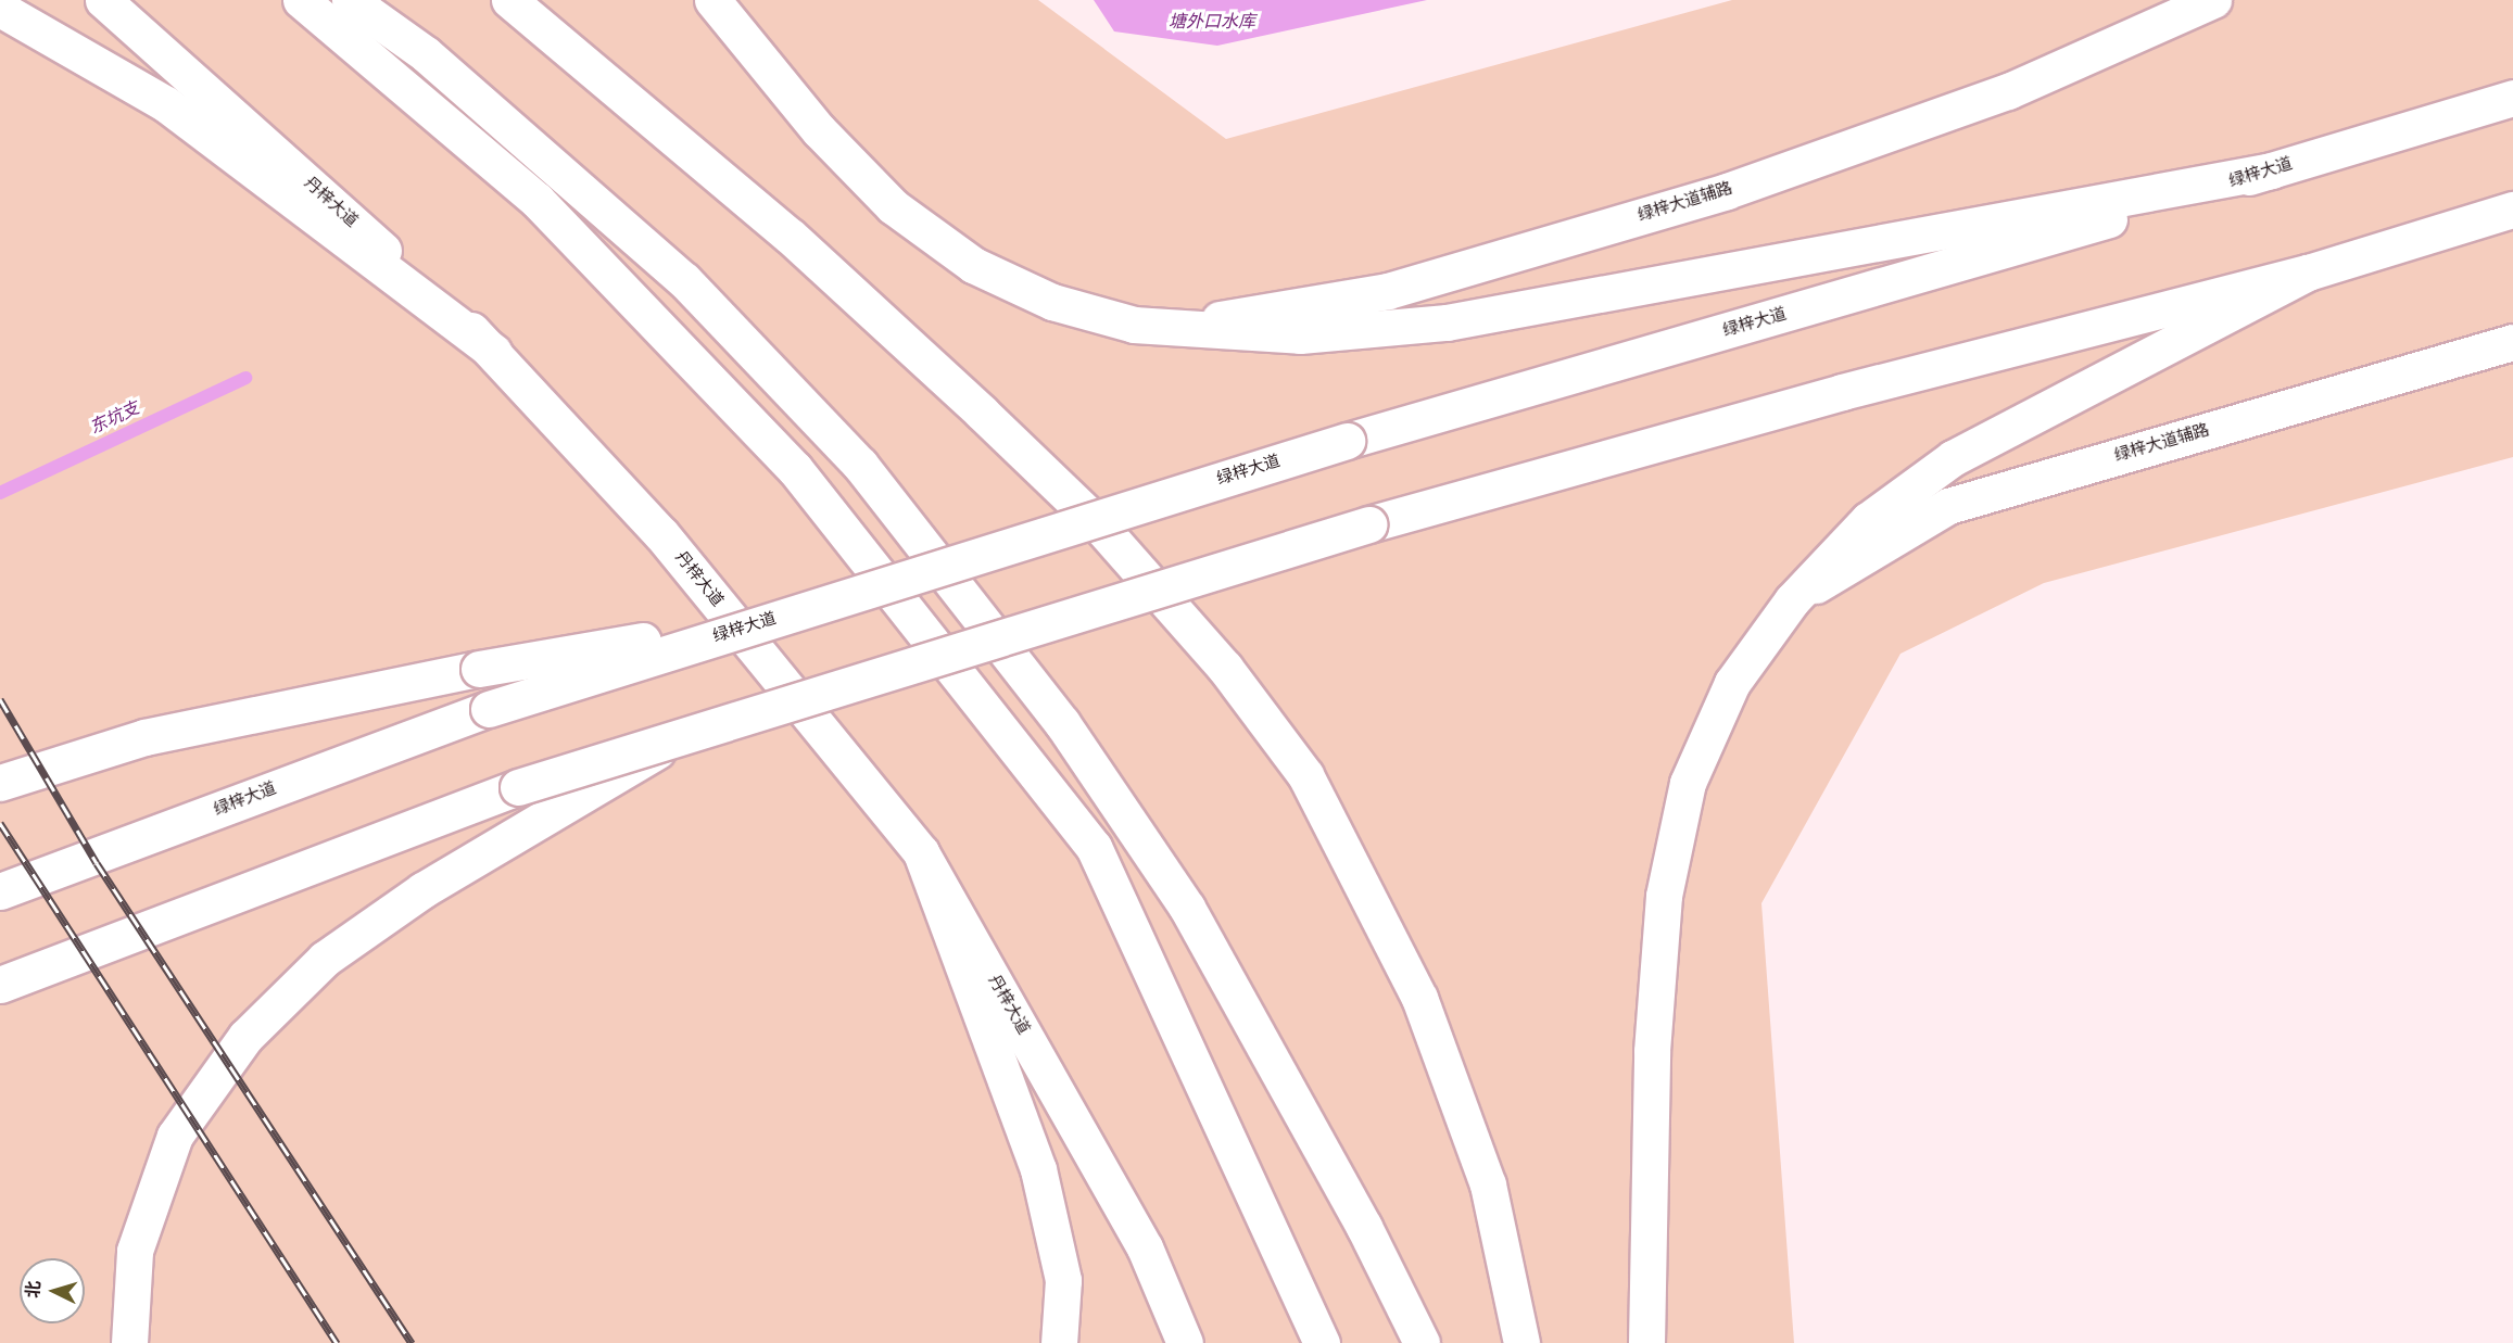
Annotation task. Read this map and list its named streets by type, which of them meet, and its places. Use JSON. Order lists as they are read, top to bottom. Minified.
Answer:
{"streets":{"main road":["绿梓大道","丹梓大道","绿梓大道辅路"]},"water":["塘外口水库","东坑支"],"north":"left"}
